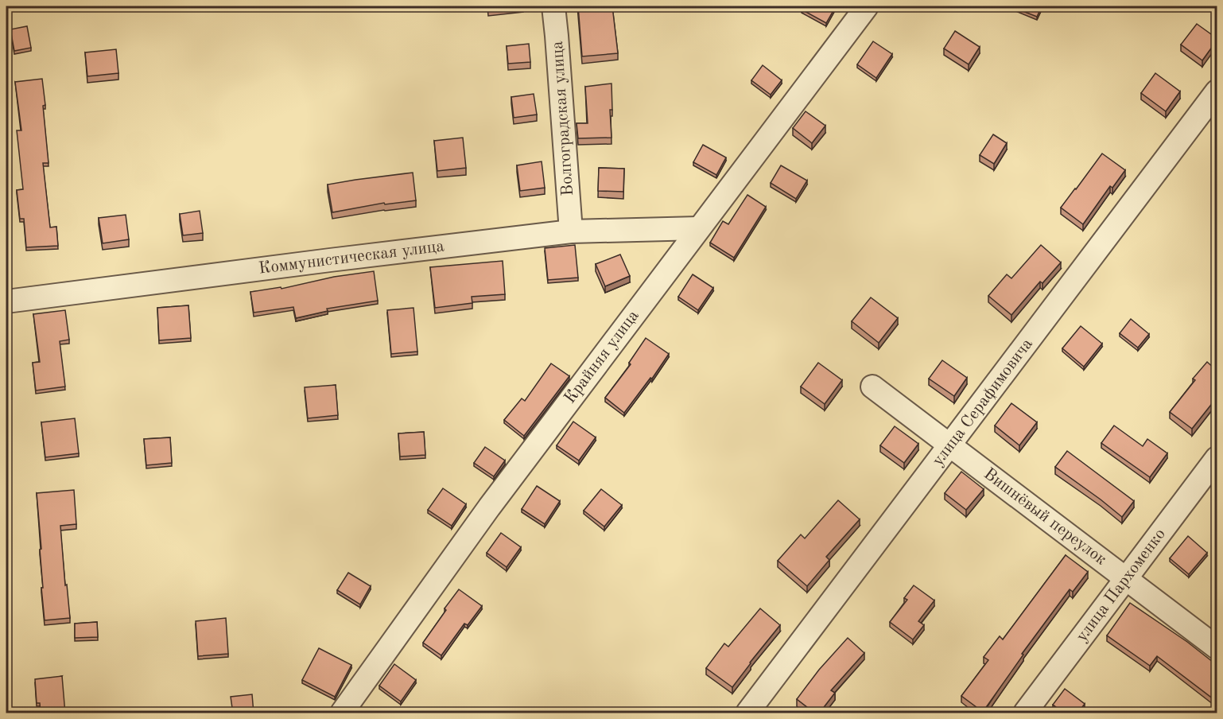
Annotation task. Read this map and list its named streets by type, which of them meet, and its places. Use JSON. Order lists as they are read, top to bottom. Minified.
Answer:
{"streets":{"street":["Волгоградская улица","Коммунистическая улица","Крайняя улица","улица Серафимовича","Вишнёвый переулок","улица Пархоменко"]},"crossings":[["Волгоградская улица","Коммунистическая улица"],["Коммунистическая улица","Крайняя улица"],["улица Серафимовича","Вишнёвый переулок"],["Вишнёвый переулок","улица Пархоменко"]]}
